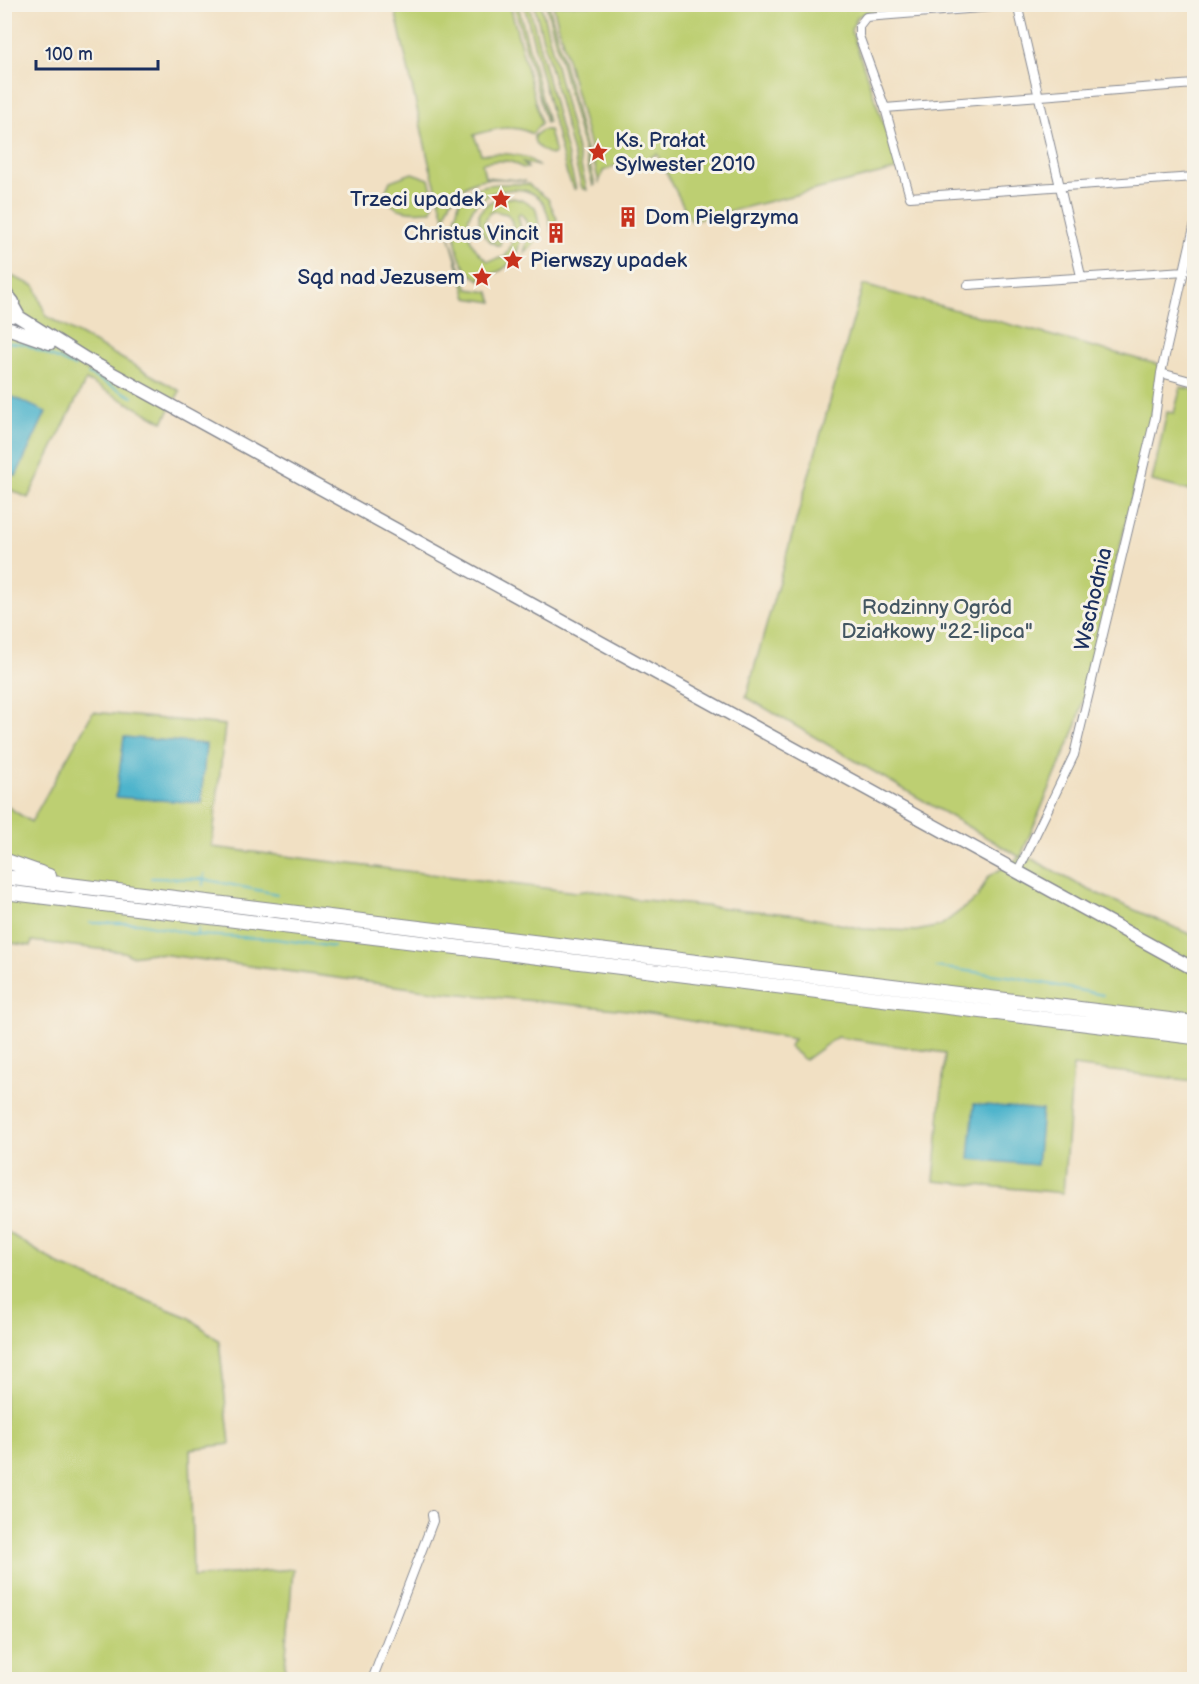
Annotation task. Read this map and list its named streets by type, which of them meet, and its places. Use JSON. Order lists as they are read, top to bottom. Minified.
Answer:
{"streets":{"street":["Wschodnia"]},"parks":["Rodzinny Ogród Działkowy \"22-lipca\""],"places":{"place":["Ks. Prałat Sylwester 2010","Trzeci upadek","Pierwszy upadek","Sąd nad Jezusem"],"building":["Dom Pielgrzyma","Christus Vincit"]},"scale_bar":"100 m"}
